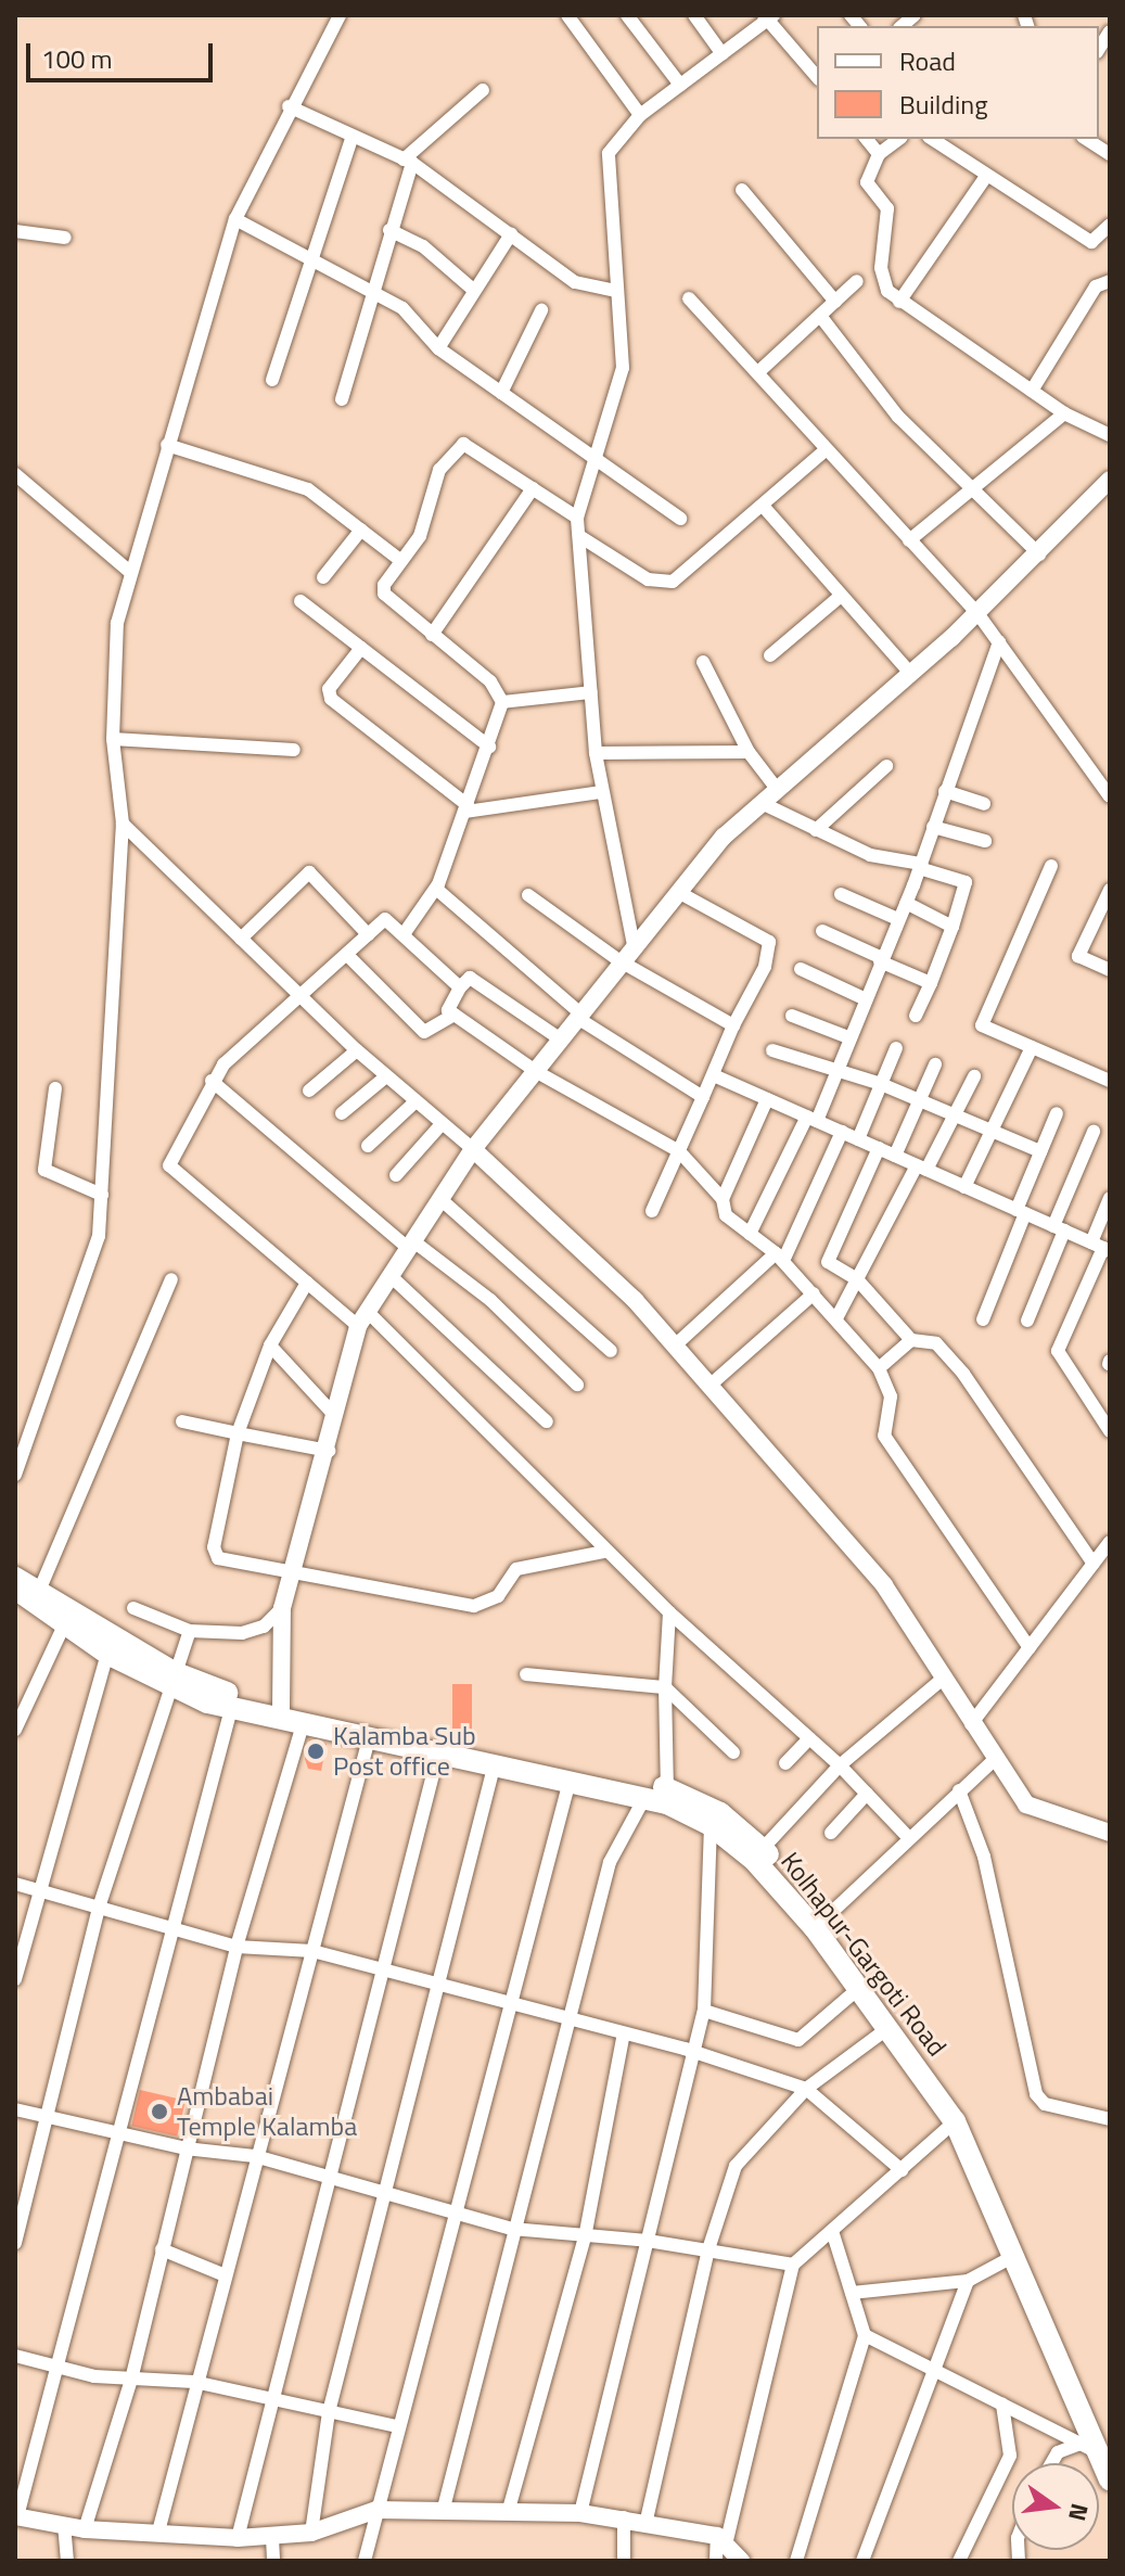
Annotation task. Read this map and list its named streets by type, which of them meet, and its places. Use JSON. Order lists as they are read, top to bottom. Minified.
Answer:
{"streets":{"main road":["Kolhapur-Gargoti Road"]},"places":["Kalamba Sub Post office","Ambabai Temple Kalamba"],"legend":["Road","Building"],"scale_bar":"100 m","north":"right"}
